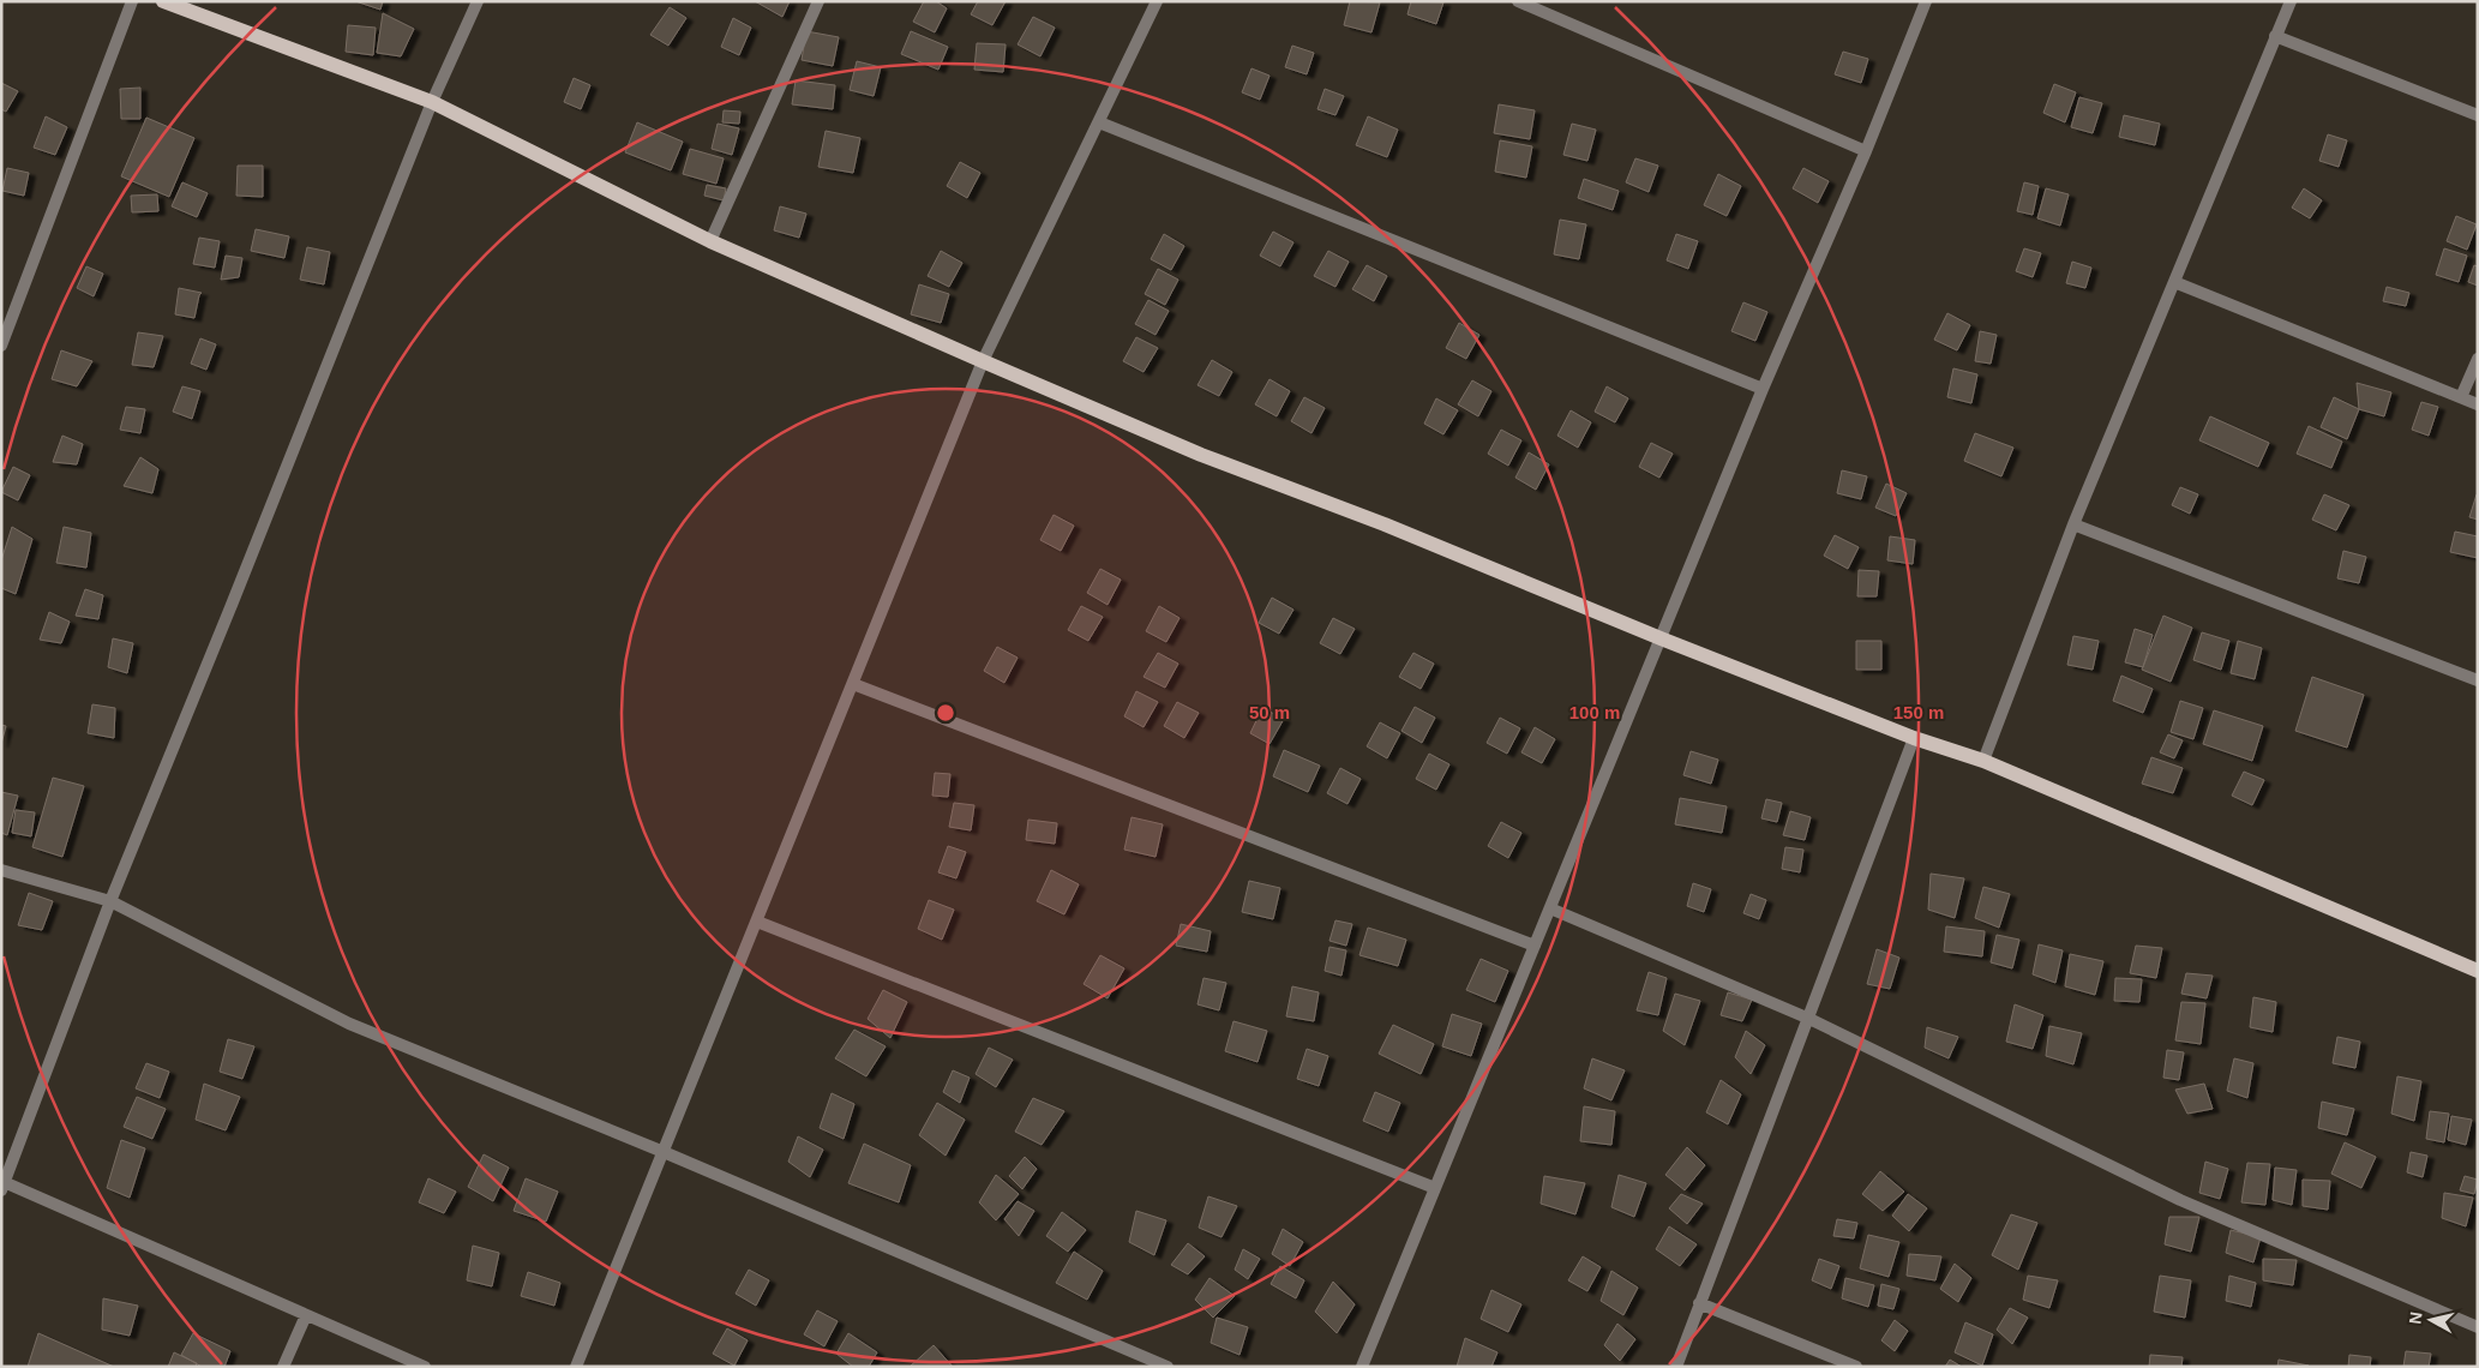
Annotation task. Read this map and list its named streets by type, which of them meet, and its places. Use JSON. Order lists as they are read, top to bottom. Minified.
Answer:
{"north":"left","rings":["50 m","100 m","150 m"]}
